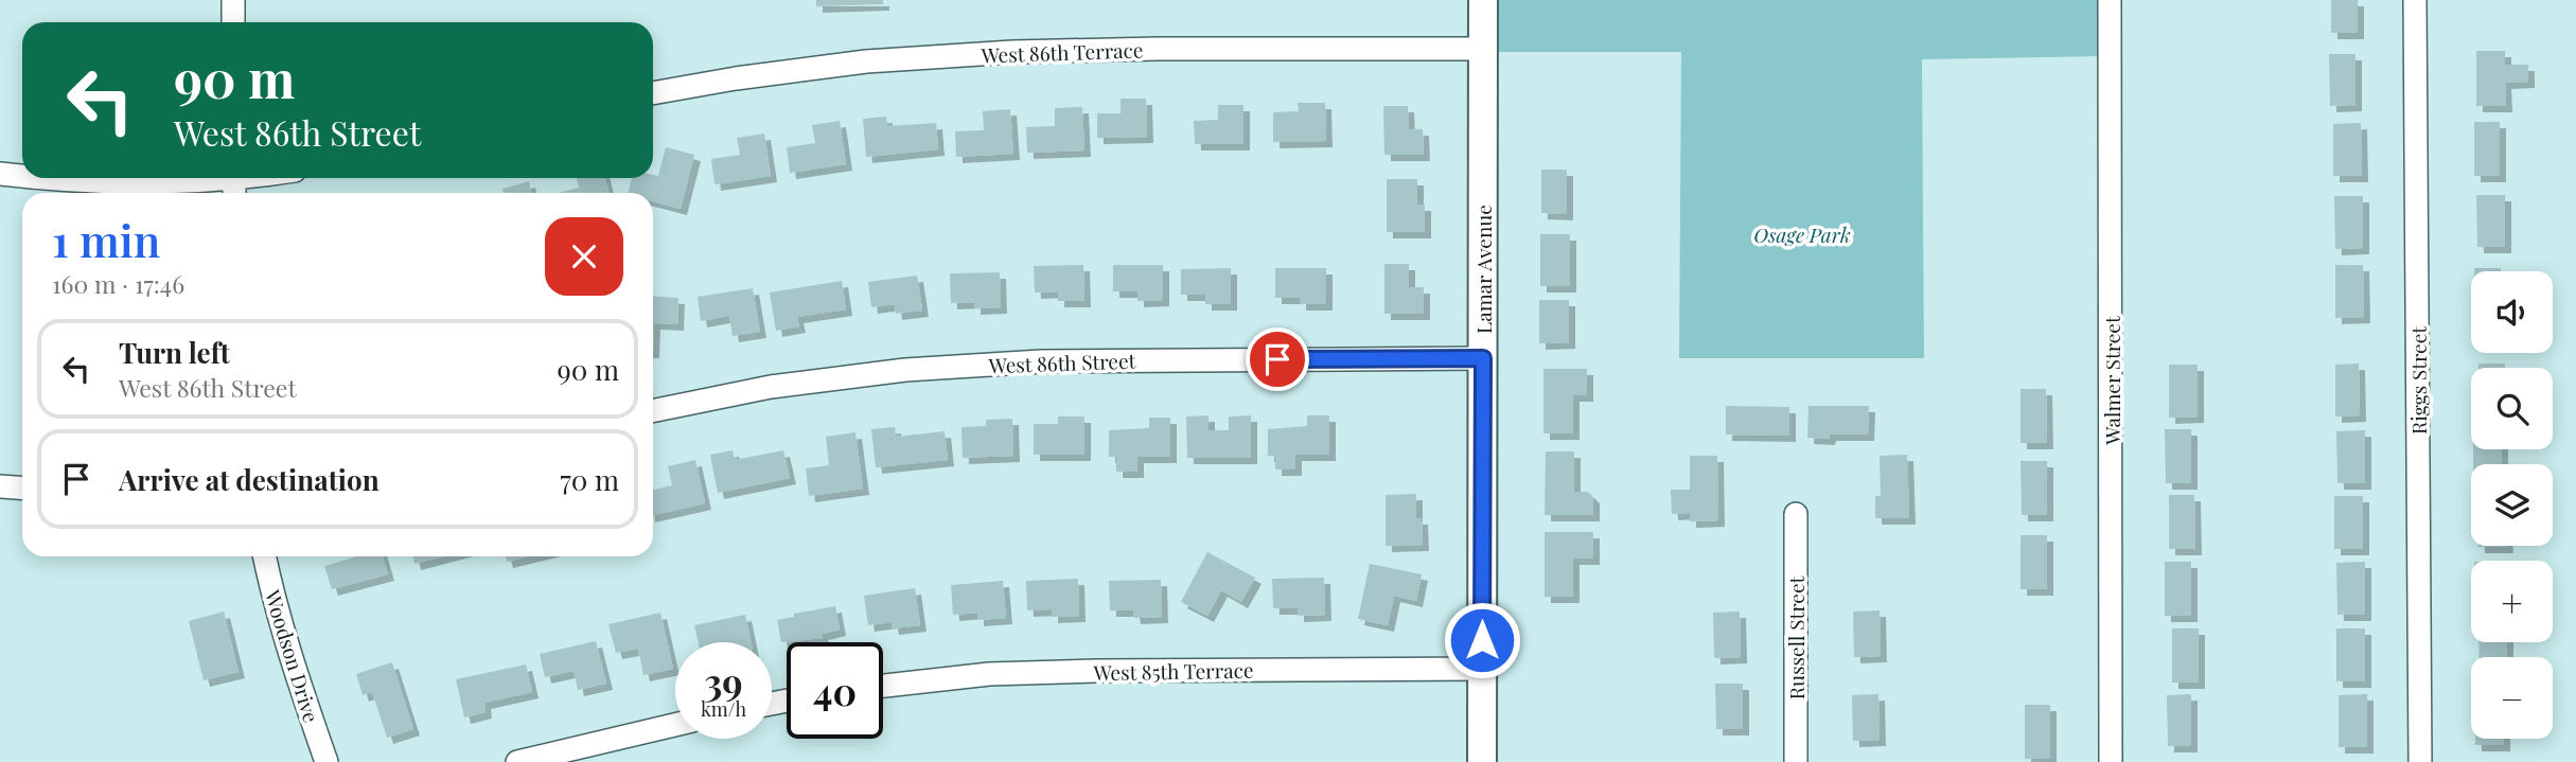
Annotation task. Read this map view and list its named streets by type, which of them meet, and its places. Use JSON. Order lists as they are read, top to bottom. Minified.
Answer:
{"streets":{"street":["West 86th Terrace","Lamar Avenue","West 86th Street","Walmer Street","Riggs Street","Russell Street","Woodson Drive","West 85th Terrace"]},"crossings":[["West 86th Terrace","Lamar Avenue"],["Lamar Avenue","West 86th Street"],["Lamar Avenue","West 85th Terrace"]],"parks":["Osage Park"],"page":{"turn":["90 m","West 86th Street"],"heading":["1 min","160 m · 17:46"],"map_buttons":["+","−"],"list":[{"name":"Turn left","note":"West 86th Street","value":"90 m"},{"name":"Arrive at destination","value":"70 m"}],"speed":"39 km/h","limit":"40"}}
